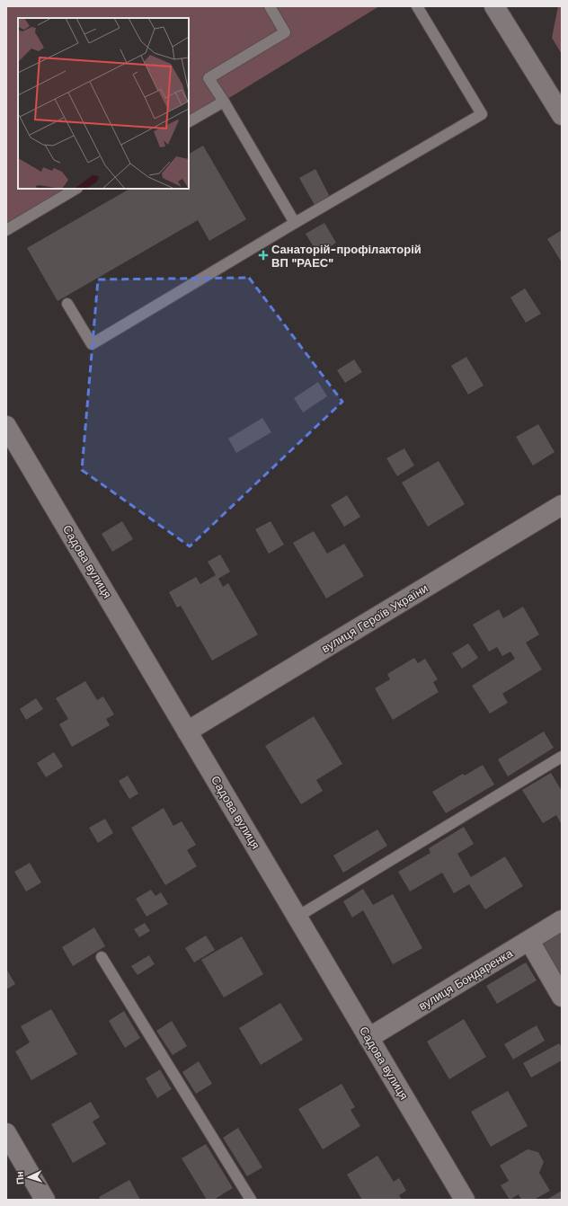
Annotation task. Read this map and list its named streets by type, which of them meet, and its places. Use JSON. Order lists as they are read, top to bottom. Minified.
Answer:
{"streets":{"street":["Садова вулиця","вулиця Героїв України","вулиця Бондаренка"]},"crossings":[["Садова вулиця","вулиця Героїв України"],["Садова вулиця","вулиця Бондаренка"]],"places":{"health":["Санаторій-профілакторій ВП \"РАЕС\""]},"north":"left"}
